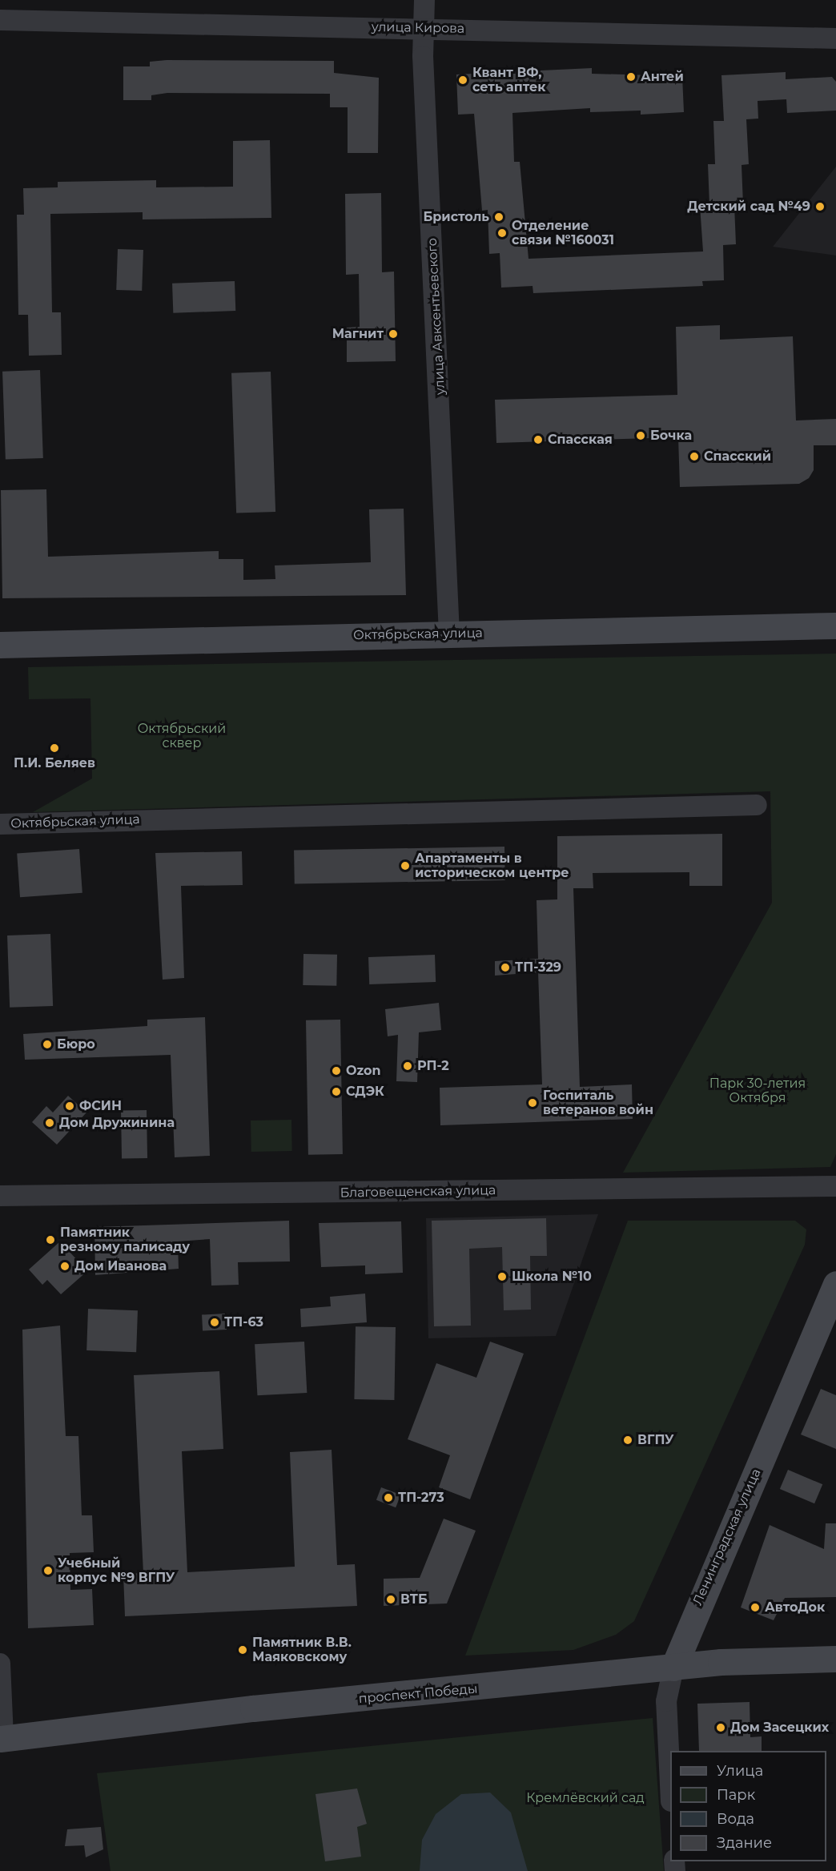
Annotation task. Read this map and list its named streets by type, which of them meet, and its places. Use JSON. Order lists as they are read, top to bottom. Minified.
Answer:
{"streets":{"main road":["Октябрьская улица","Ленинградская улица","проспект Победы"],"street":["улица Кирова","улица Авксентьевского","Благовещенская улица"]},"crossings":[["улица Кирова","улица Авксентьевского"],["улица Авксентьевского","Октябрьская улица"],["Ленинградская улица","проспект Победы"]],"parks":["Октябрьский сквер","Парк 30-летия Октября","Кремлёвский сад"],"places":["Антей","Квант ВФ, сеть аптек","Детский сад №49","Бристоль","Отделение связи №160031","Магнит","Бочка","Спасская","Спасский","П.И. Беляев","Апартаменты в историческом центре","ТП-329","Бюро","РП-2","Ozon","СДЭК","Госпиталь ветеранов войн","ФСИН","Дом Дружинина","Памятник резному палисаду","Дом Иванова","Школа №10","ТП-63","ВГПУ","ТП-273","Учебный корпус №9 ВГПУ","ВТБ","АвтоДок","Памятник В.В. Маяковскому","Дом Засецких"],"legend":["Улица","Парк","Вода","Здание"]}
